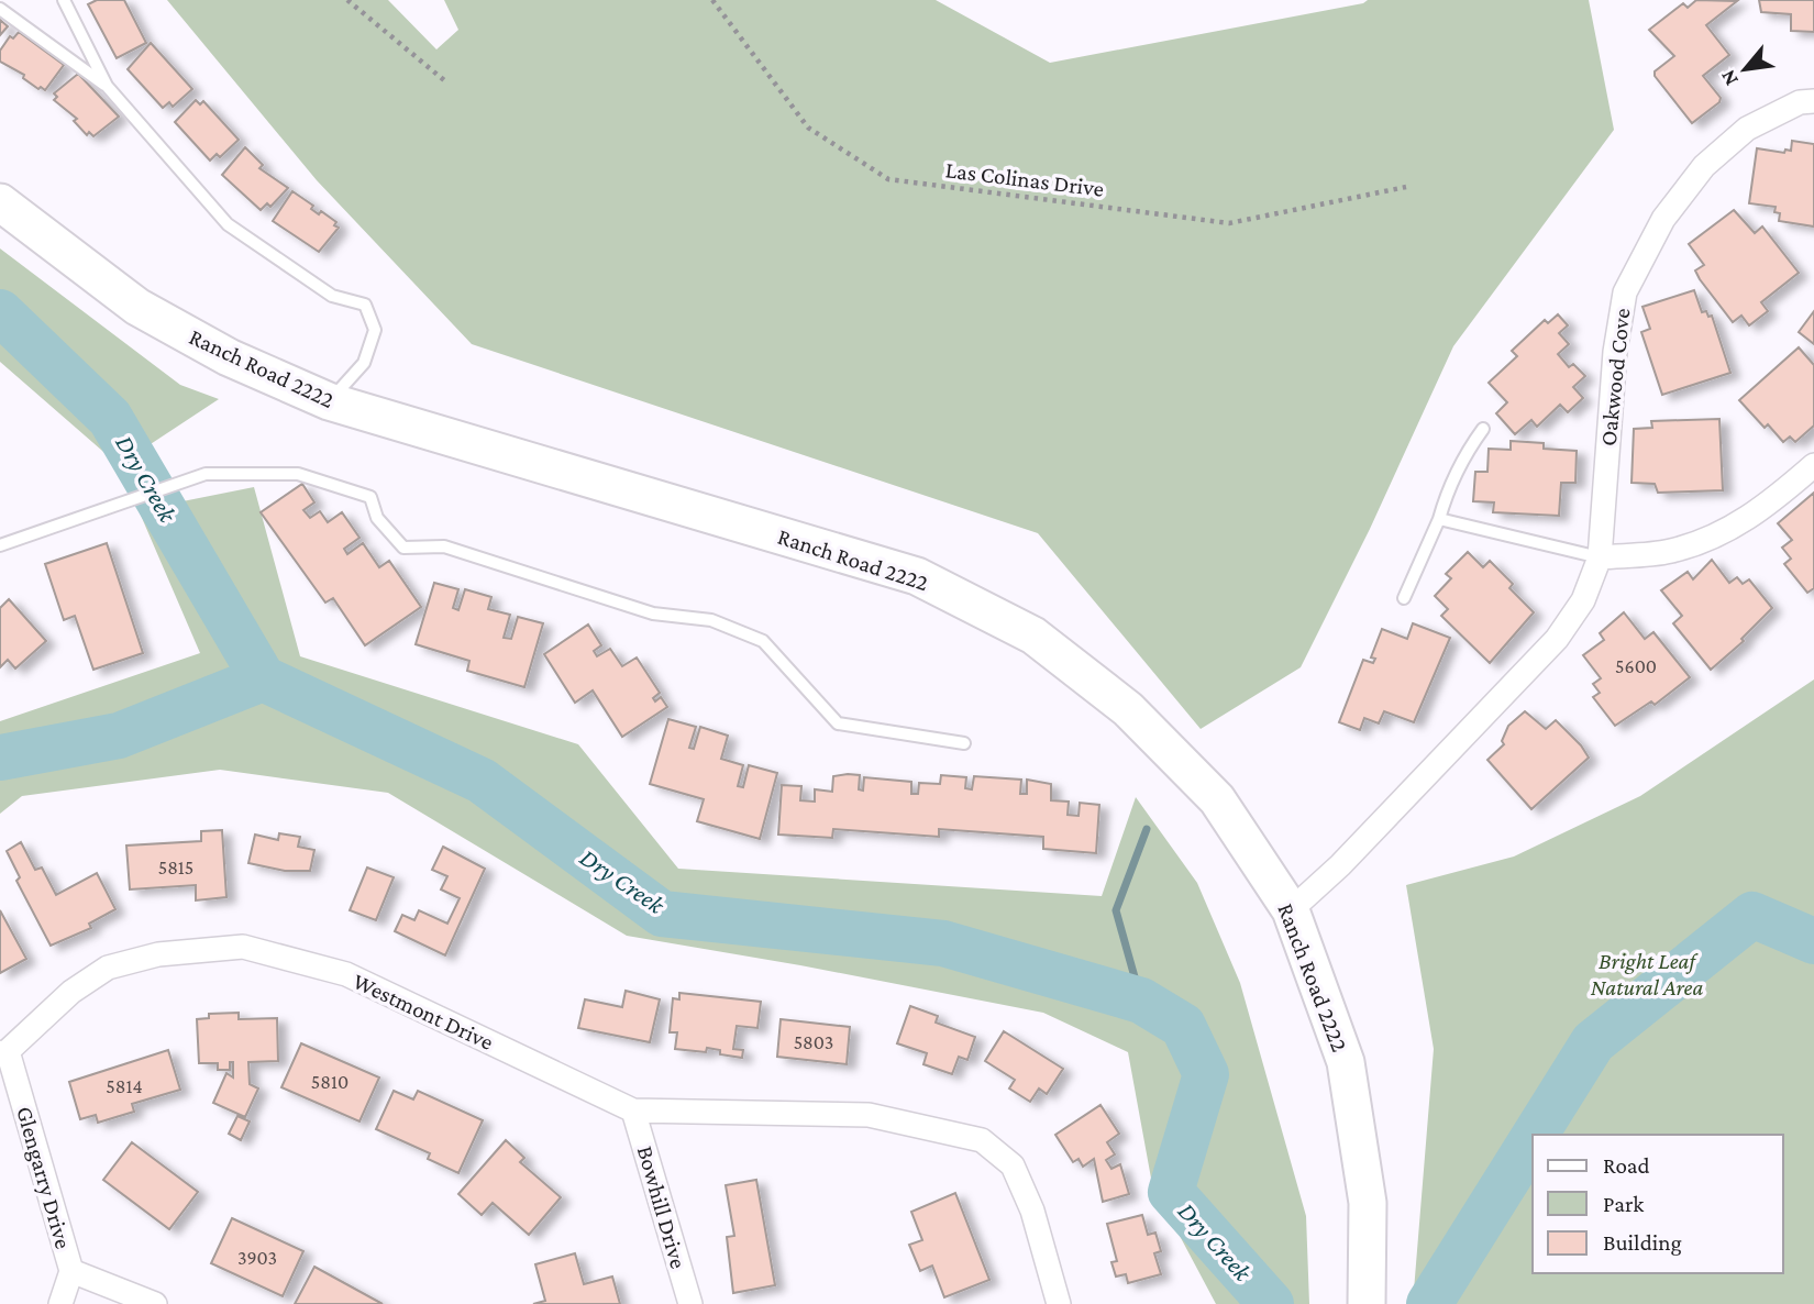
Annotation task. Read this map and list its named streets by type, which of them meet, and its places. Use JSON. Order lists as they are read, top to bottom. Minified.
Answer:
{"streets":{"main road":["Ranch Road 2222"],"street":["Oakwood Cove","Westmont Drive","Glengarry Drive","Bowhill Drive"],"path":["Las Colinas Drive"]},"crossings":[["Ranch Road 2222","Oakwood Cove"],["Westmont Drive","Glengarry Drive"],["Westmont Drive","Bowhill Drive"]],"water":["Dry Creek"],"parks":["Bright Leaf Natural Area"],"house_numbers":["5600","5815","5803","5810","5814","3903"],"legend":["Road","Park","Building"],"north":"bottom left"}
